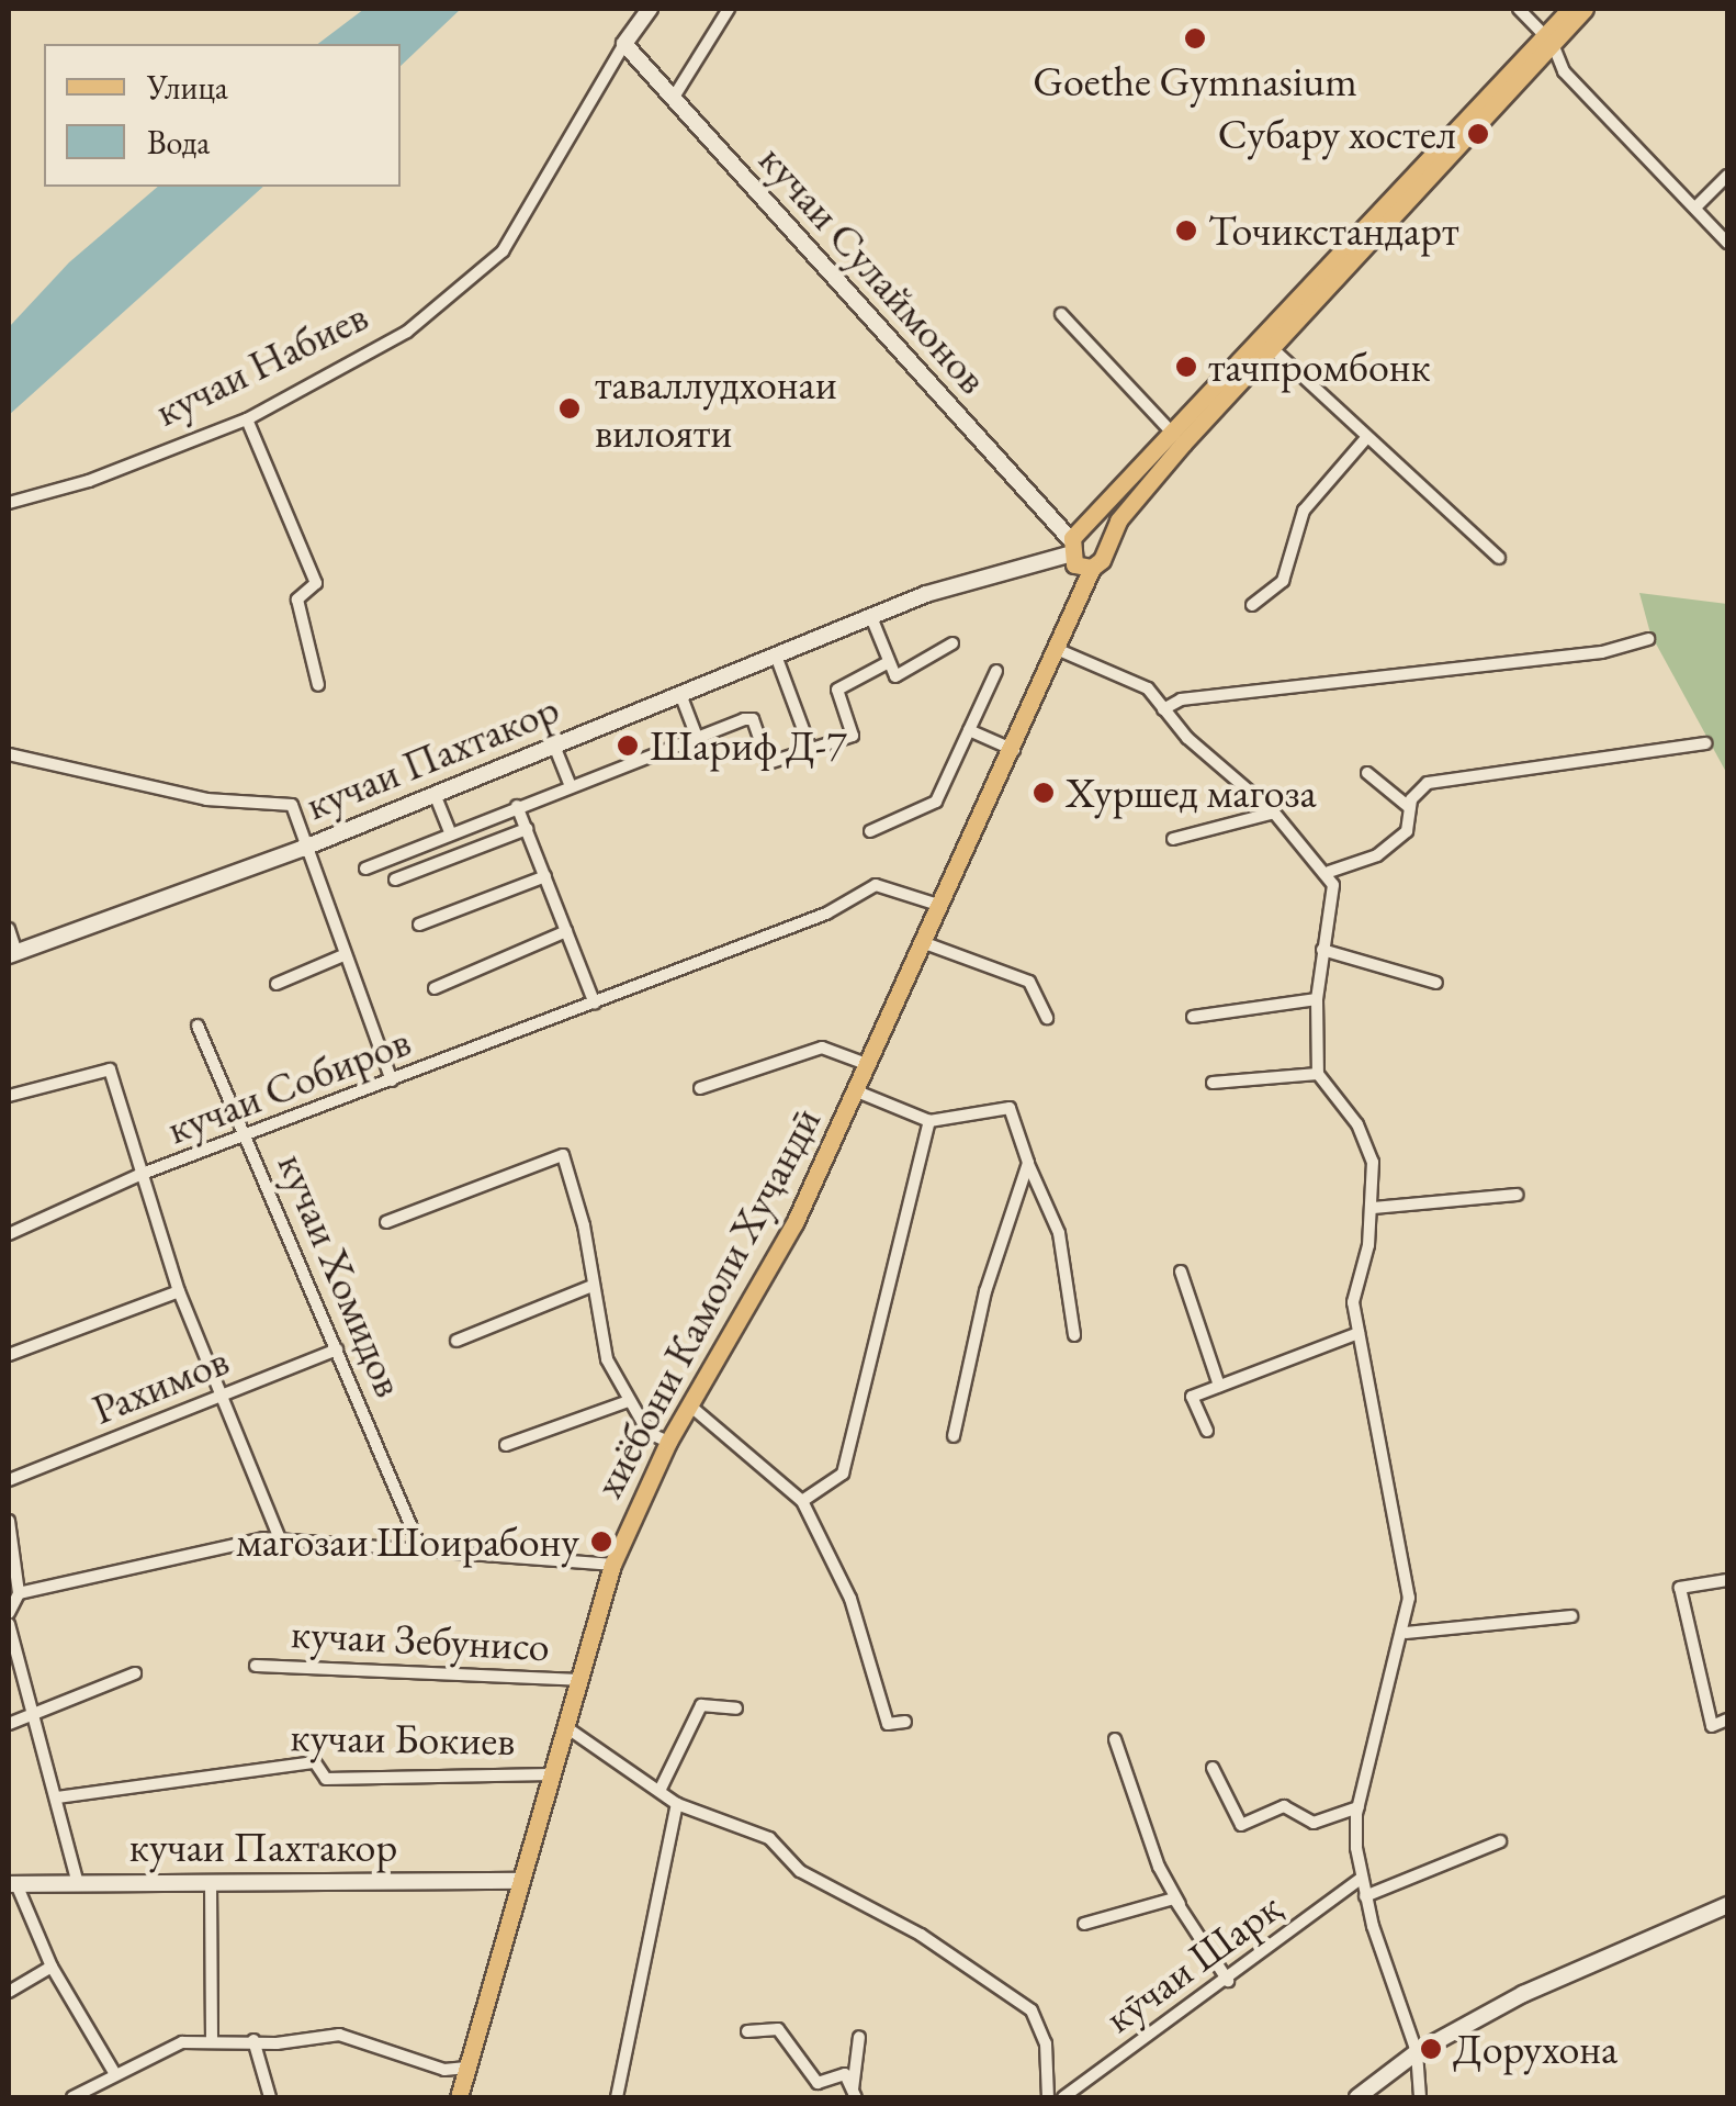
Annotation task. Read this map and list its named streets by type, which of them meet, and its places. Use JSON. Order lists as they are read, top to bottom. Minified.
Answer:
{"streets":{"main road":["кучаи Сулаймонов","кучаи Набиев","кучаи Пахтакор","хиёбони Камоли Хуҷандӣ"],"street":["кучаи Собиров","кучаи Хомидов","Рахимов","кучаи Зебунисо","кучаи Бокиев","кӯчаи Шарқ"]},"crossings":[["кучаи Сулаймонов","кучаи Набиев"],["кучаи Сулаймонов","кучаи Пахтакор"],["кучаи Пахтакор","хиёбони Камоли Хуҷандӣ"],["кучаи Собиров","кучаи Хомидов"],["кучаи Собиров","хиёбони Камоли Хуҷандӣ"],["кучаи Хомидов","Рахимов"],["хиёбони Камоли Хуҷандӣ","кучаи Зебунисо"],["хиёбони Камоли Хуҷандӣ","кучаи Бокиев"]],"places":["Goethe Gymnasium","Субару хостел","Точикстандарт","тачпромбонк","таваллудхонаи вилояти","Шариф Д-7","Хуршед магоза","магозаи Шоирабону","Дорухона"],"legend":["Улица","Вода"]}
